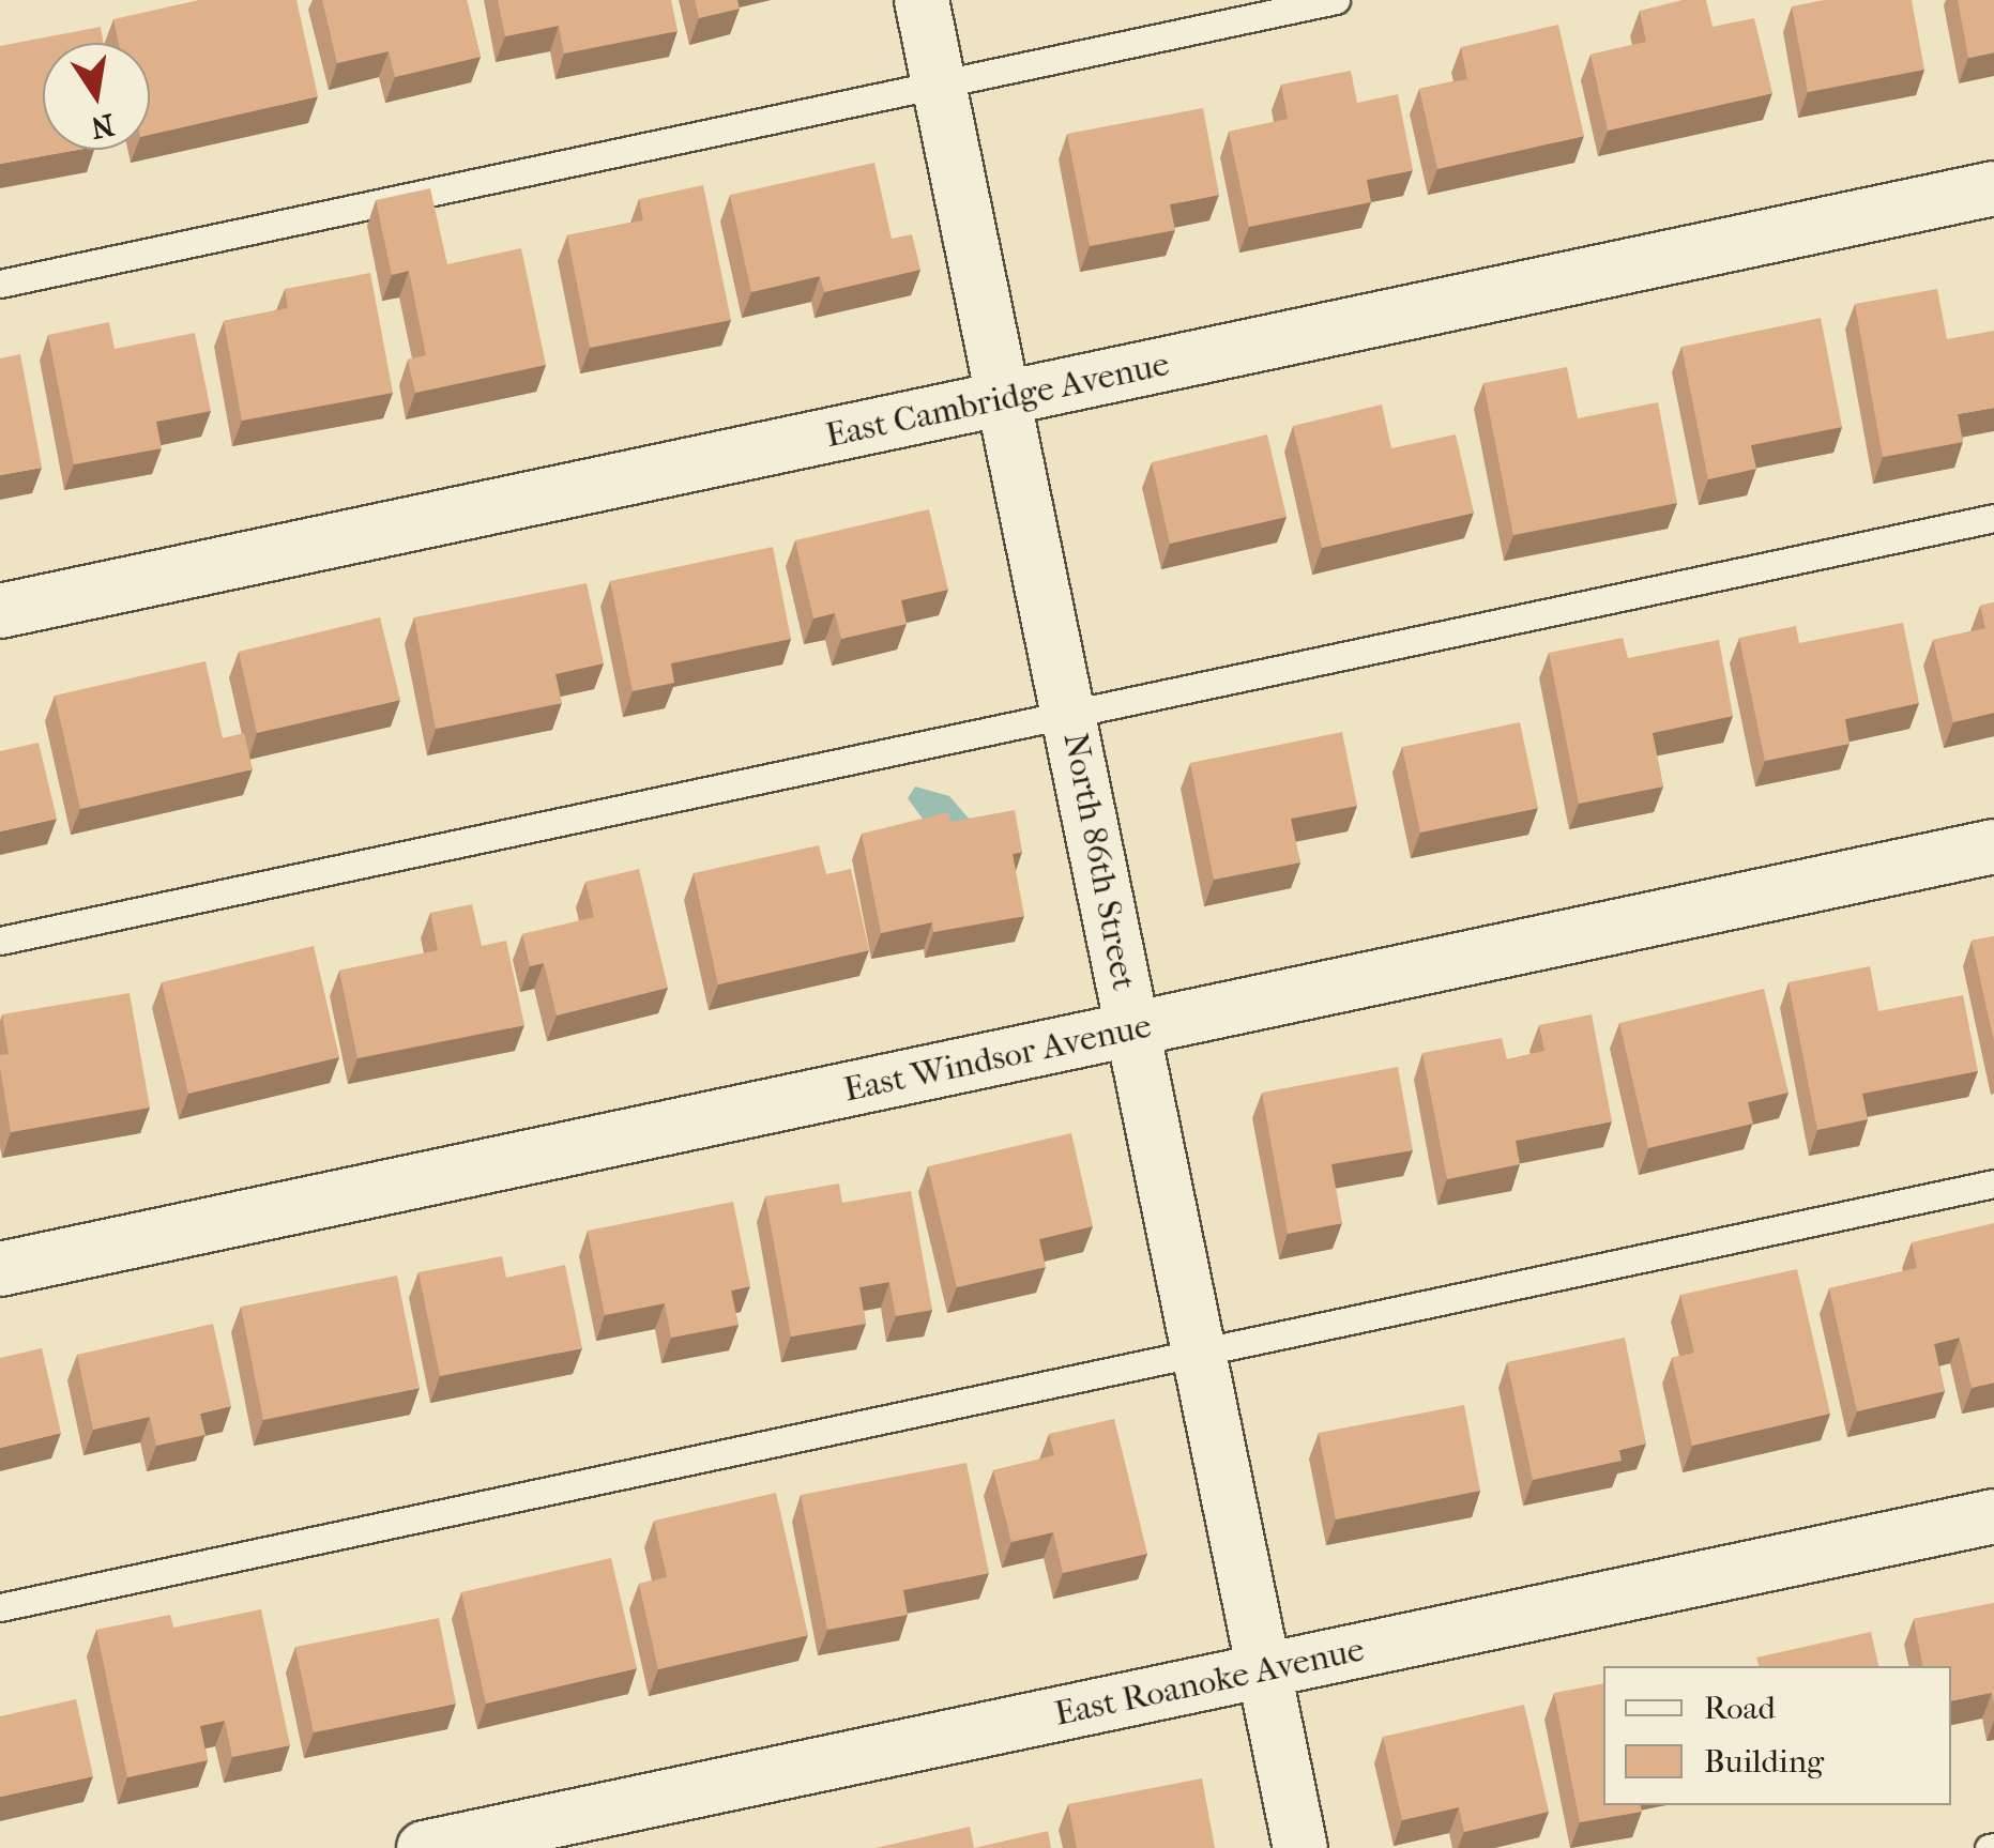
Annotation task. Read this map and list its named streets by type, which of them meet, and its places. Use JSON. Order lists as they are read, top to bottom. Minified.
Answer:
{"streets":{"street":["East Cambridge Avenue","North 86th Street","East Windsor Avenue","East Roanoke Avenue"]},"crossings":[["East Cambridge Avenue","North 86th Street"],["North 86th Street","East Windsor Avenue"],["North 86th Street","East Roanoke Avenue"]],"legend":["Road","Building"],"north":"bottom"}
